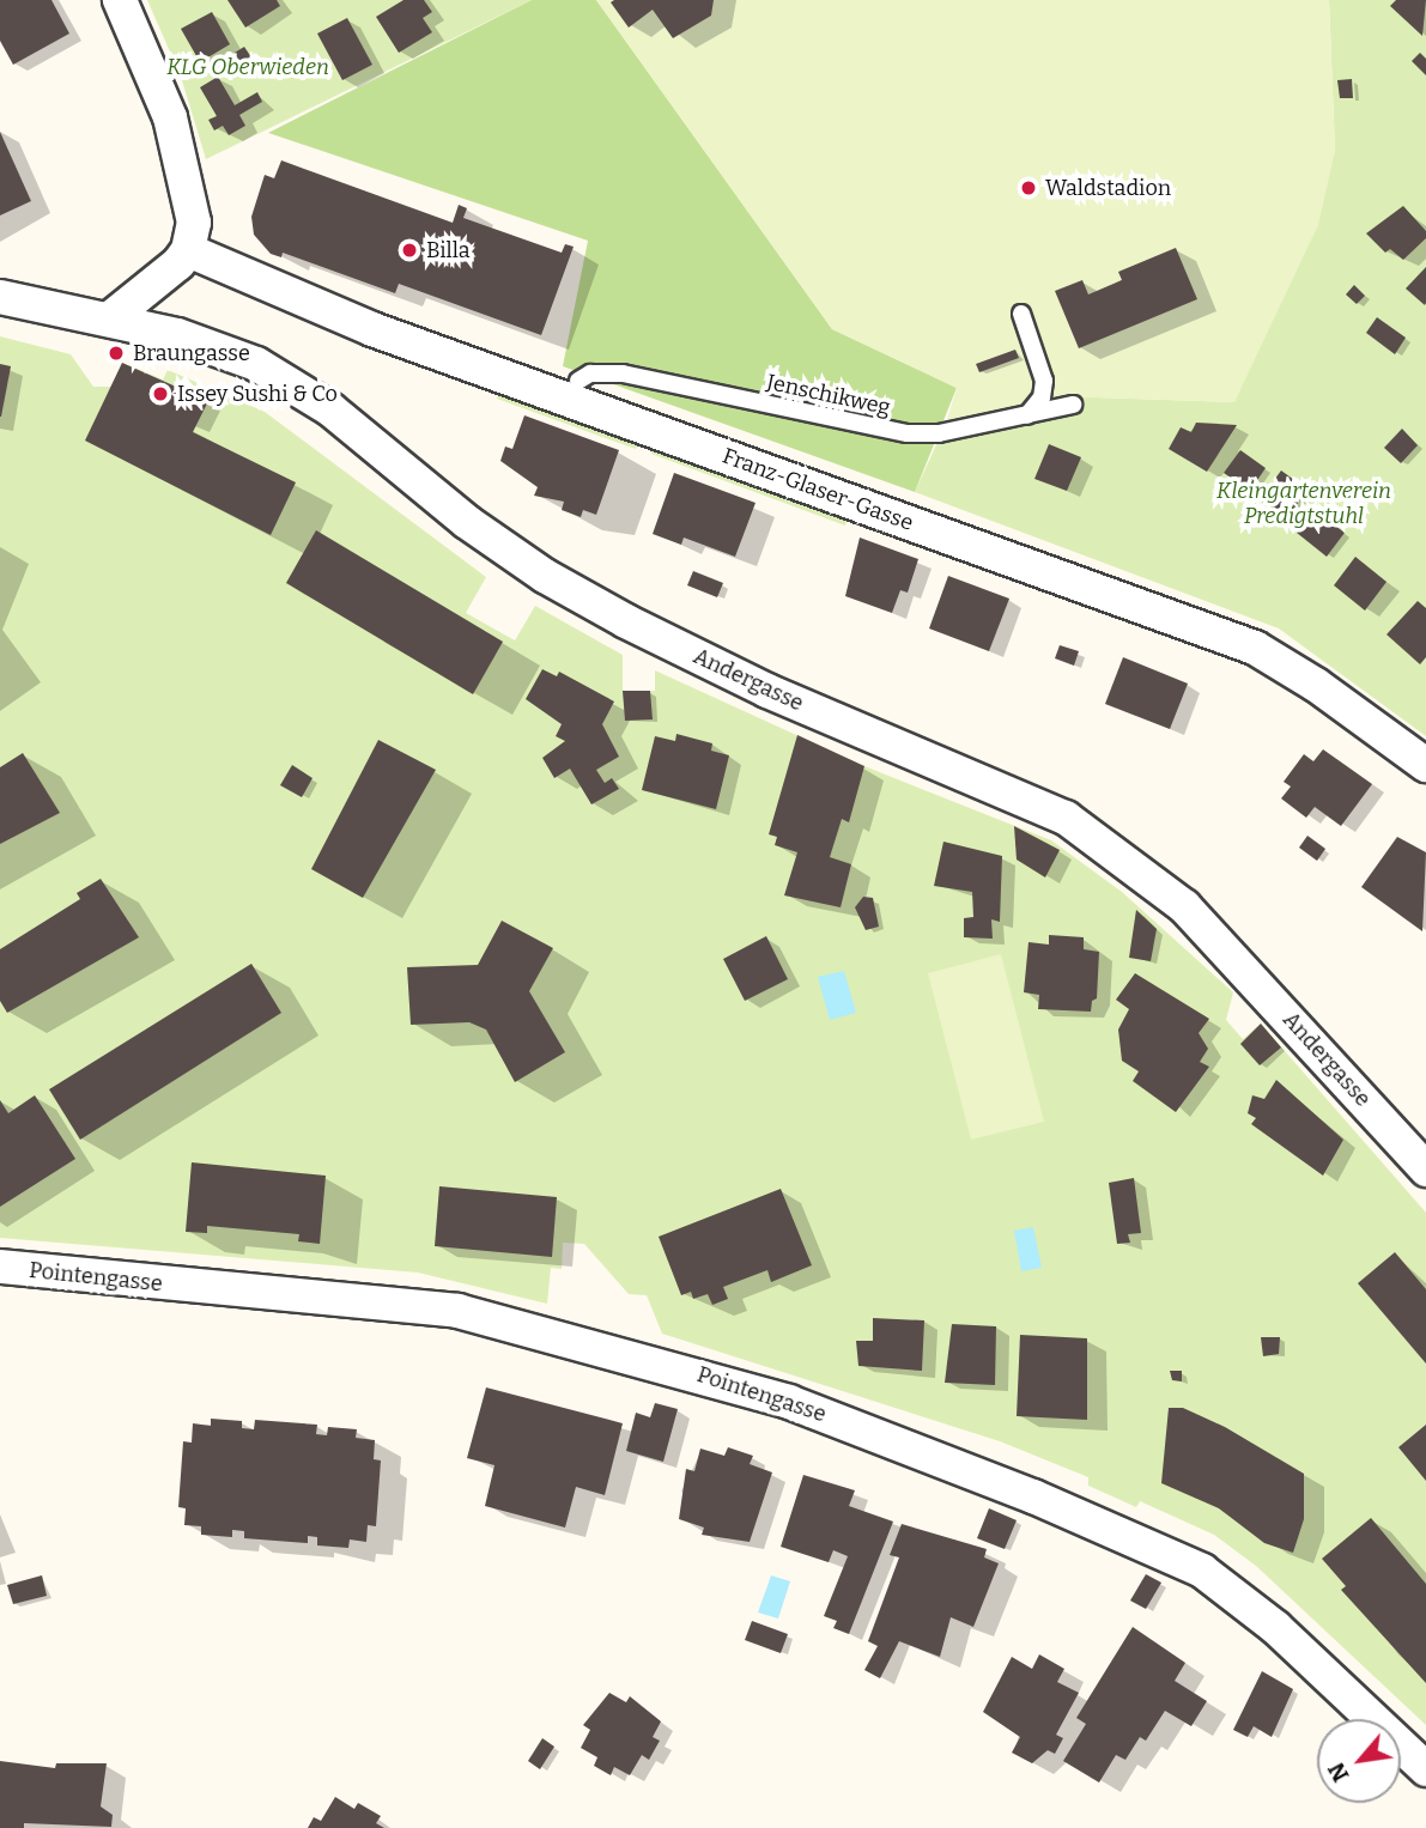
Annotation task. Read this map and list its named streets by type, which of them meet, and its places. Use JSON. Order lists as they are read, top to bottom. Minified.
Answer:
{"streets":{"street":["Franz-Glaser-Gasse","Andergasse","Pointengasse"],"lane":["Jenschikweg"]},"parks":["KLG Oberwieden","Kleingartenverein Predigtstuhl"],"places":["Waldstadion","Billa","Braungasse","Issey Sushi & Co"],"north":"bottom left"}
